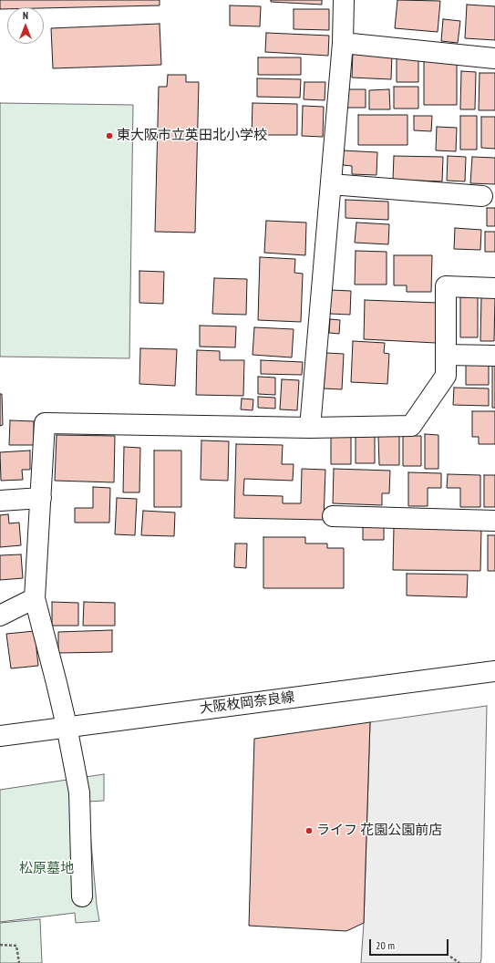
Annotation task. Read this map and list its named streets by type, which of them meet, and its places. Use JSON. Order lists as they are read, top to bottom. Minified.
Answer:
{"streets":{"street":["大阪枚岡奈良線"]},"parks":["松原墓地"],"places":["東大阪市立英田北小学校","ライフ 花園公園前店"],"scale_bar":"20 m","north":"top"}
